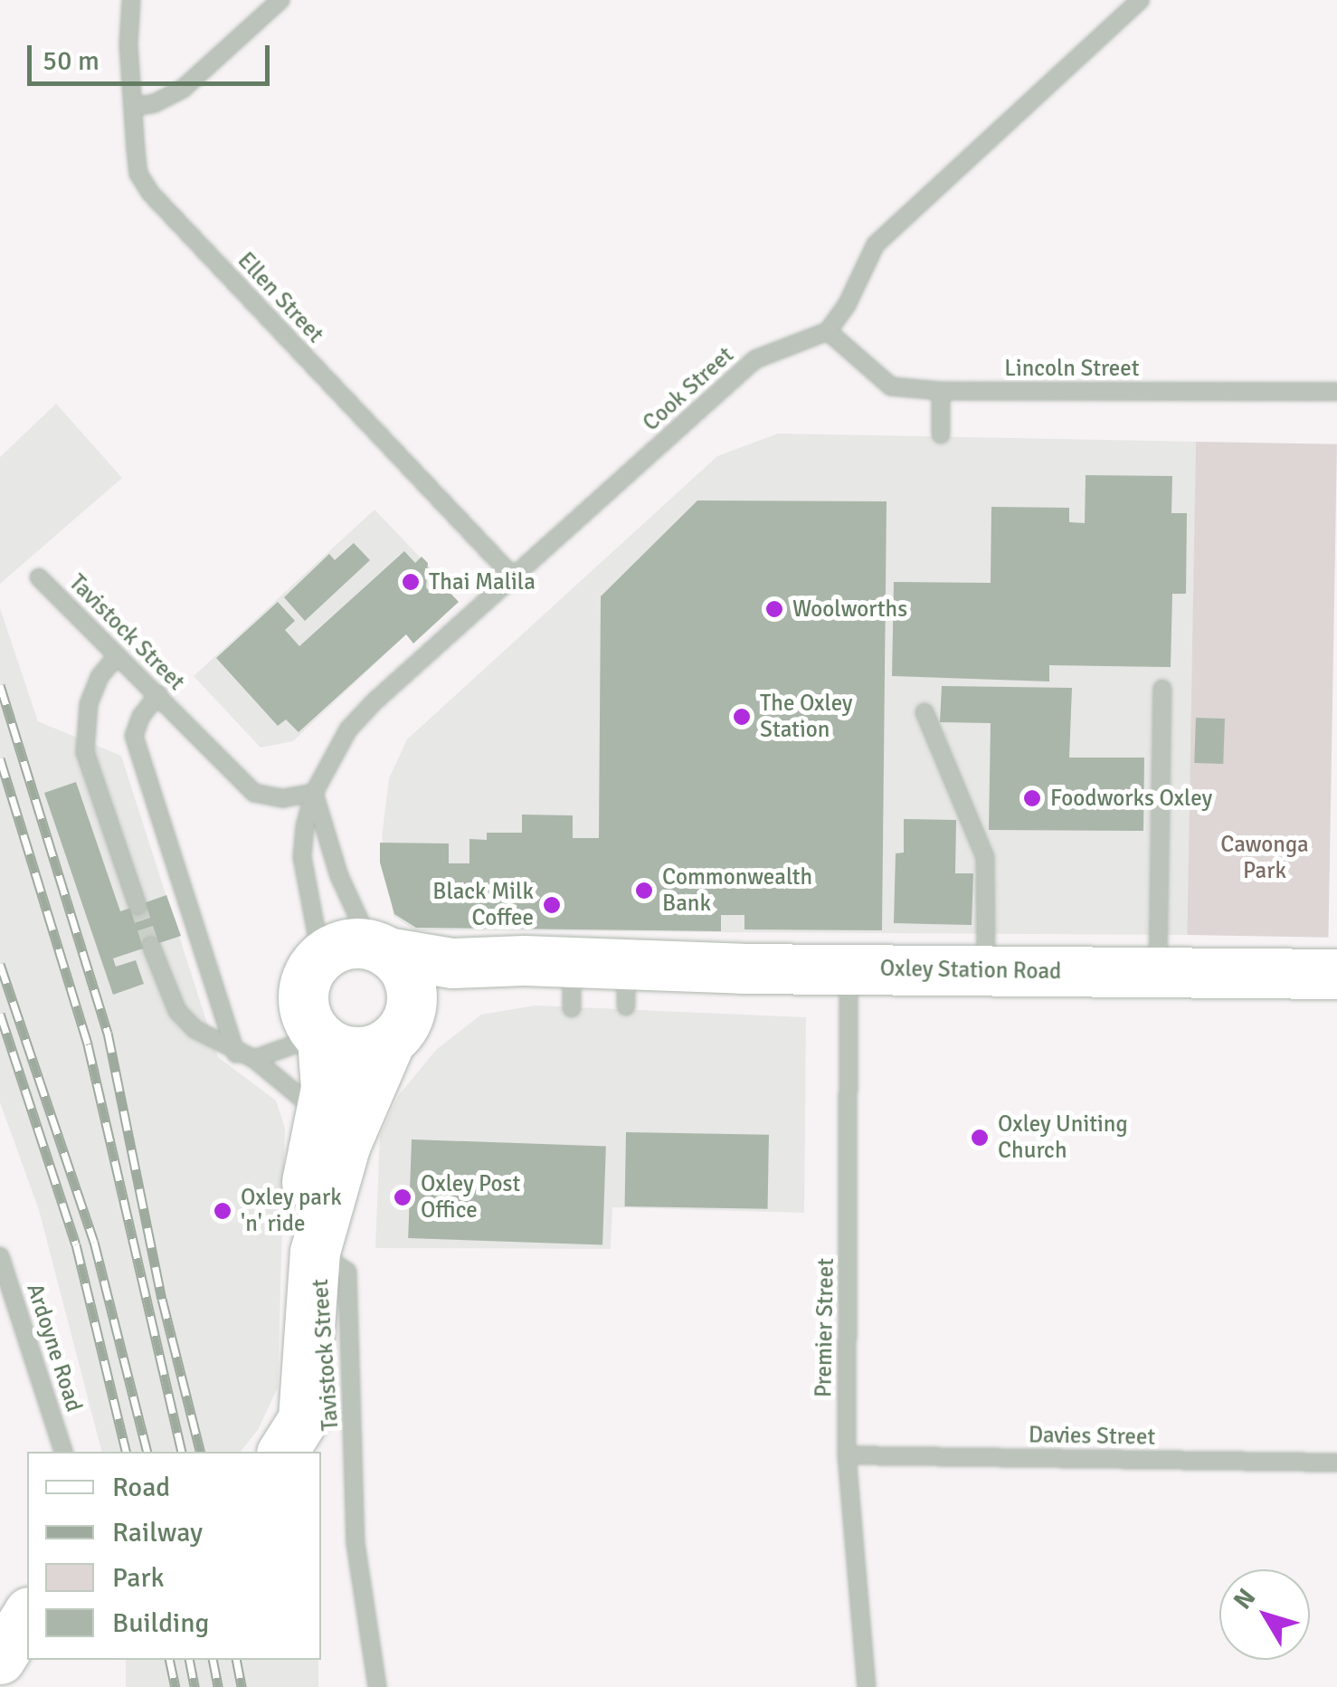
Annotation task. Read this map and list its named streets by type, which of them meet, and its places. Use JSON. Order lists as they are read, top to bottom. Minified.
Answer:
{"streets":{"main road":["Oxley Station Road"],"street":["Ellen Street","Lincoln Street","Cook Street","Tavistock Street","Premier Street","Ardoyne Road","Davies Street"]},"crossings":[["Ellen Street","Cook Street"],["Lincoln Street","Cook Street"],["Cook Street","Tavistock Street"],["Cook Street","Oxley Station Road"],["Oxley Station Road","Premier Street"],["Premier Street","Davies Street"]],"parks":["Cawonga Park"],"places":["Thai Malila","Woolworths","The Oxley Station","Foodworks Oxley","Commonwealth Bank","Black Milk Coffee","Oxley Uniting Church","Oxley Post Office","Oxley park 'n' ride"],"legend":["Road","Railway","Park","Building"],"scale_bar":"50 m","north":"top left"}
